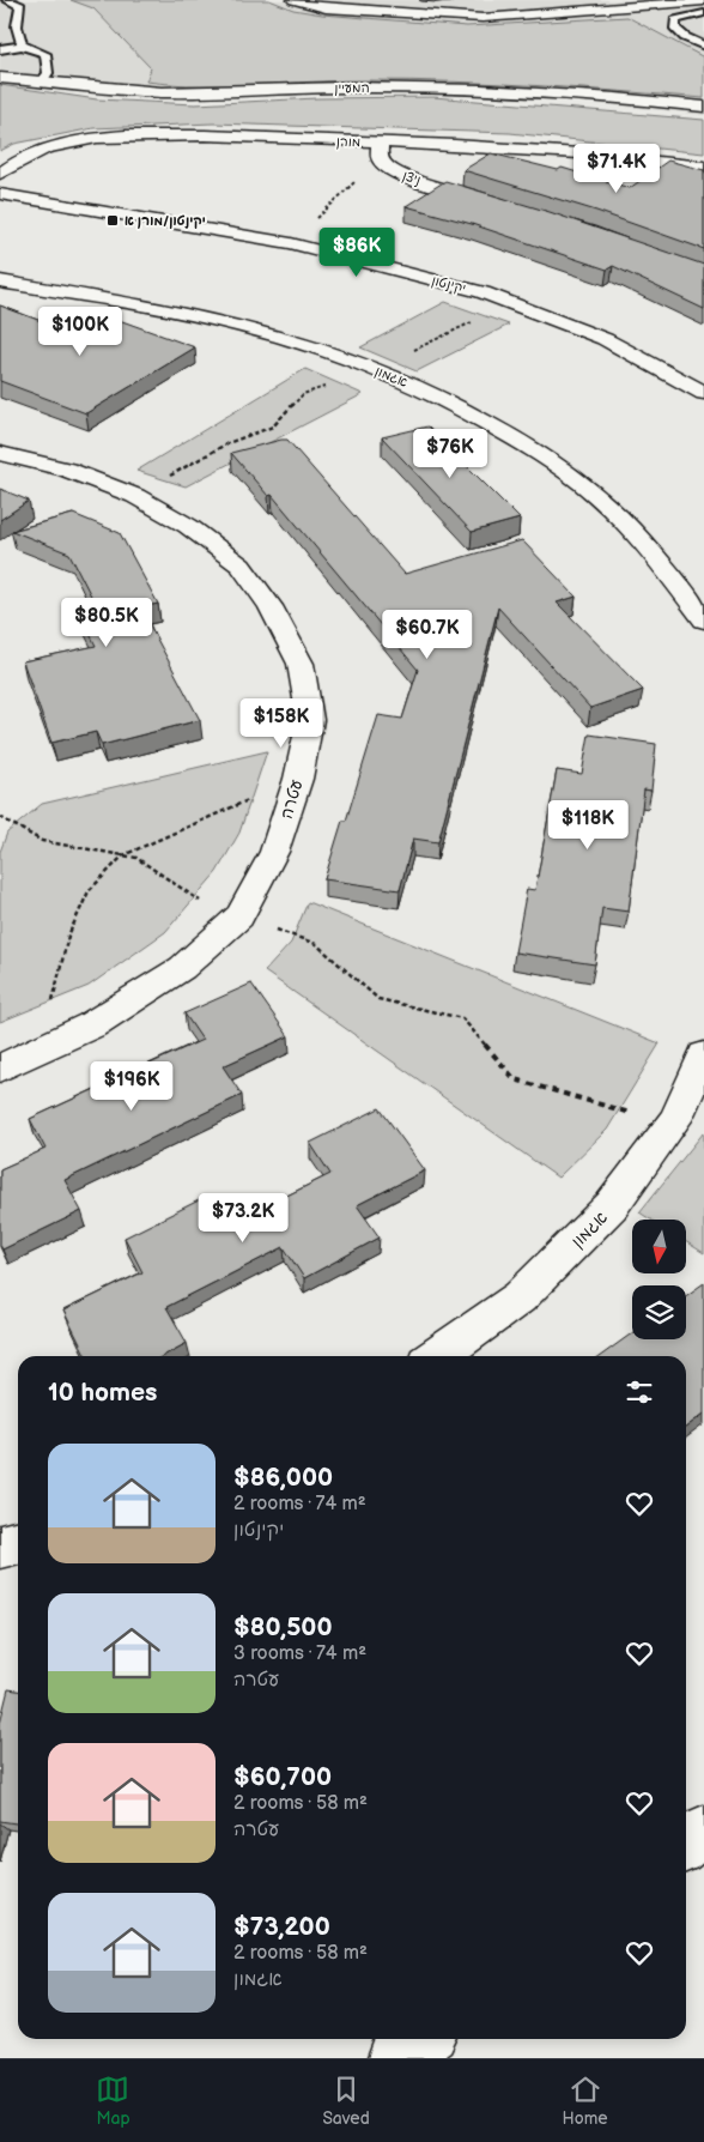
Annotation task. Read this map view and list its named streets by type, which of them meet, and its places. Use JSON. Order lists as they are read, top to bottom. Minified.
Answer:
{"streets":{"street":["המעיין","מורן","ניצן","יקינטון","אגמון","עטרה"]},"crossings":[["מורן","ניצן"]],"places":{"transit":["יקינטון/מורן א"]},"north":"bottom","page":{"price":["$71.4K","$86K","$100K","$76K","$80.5K","$60.7K","$158K","$118K","$196K","$73.2K"],"heading":"10 homes","list":[{"name":"$86,000","note":"2 rooms · 74 m² · יקינטון"},{"name":"$80,500","note":"3 rooms · 74 m² · עטרה"},{"name":"$60,700","note":"2 rooms · 58 m² · עטרה"},{"name":"$73,200","note":"2 rooms · 58 m² · אגמון"}],"tabs":["Map","Saved","Home"]}}
